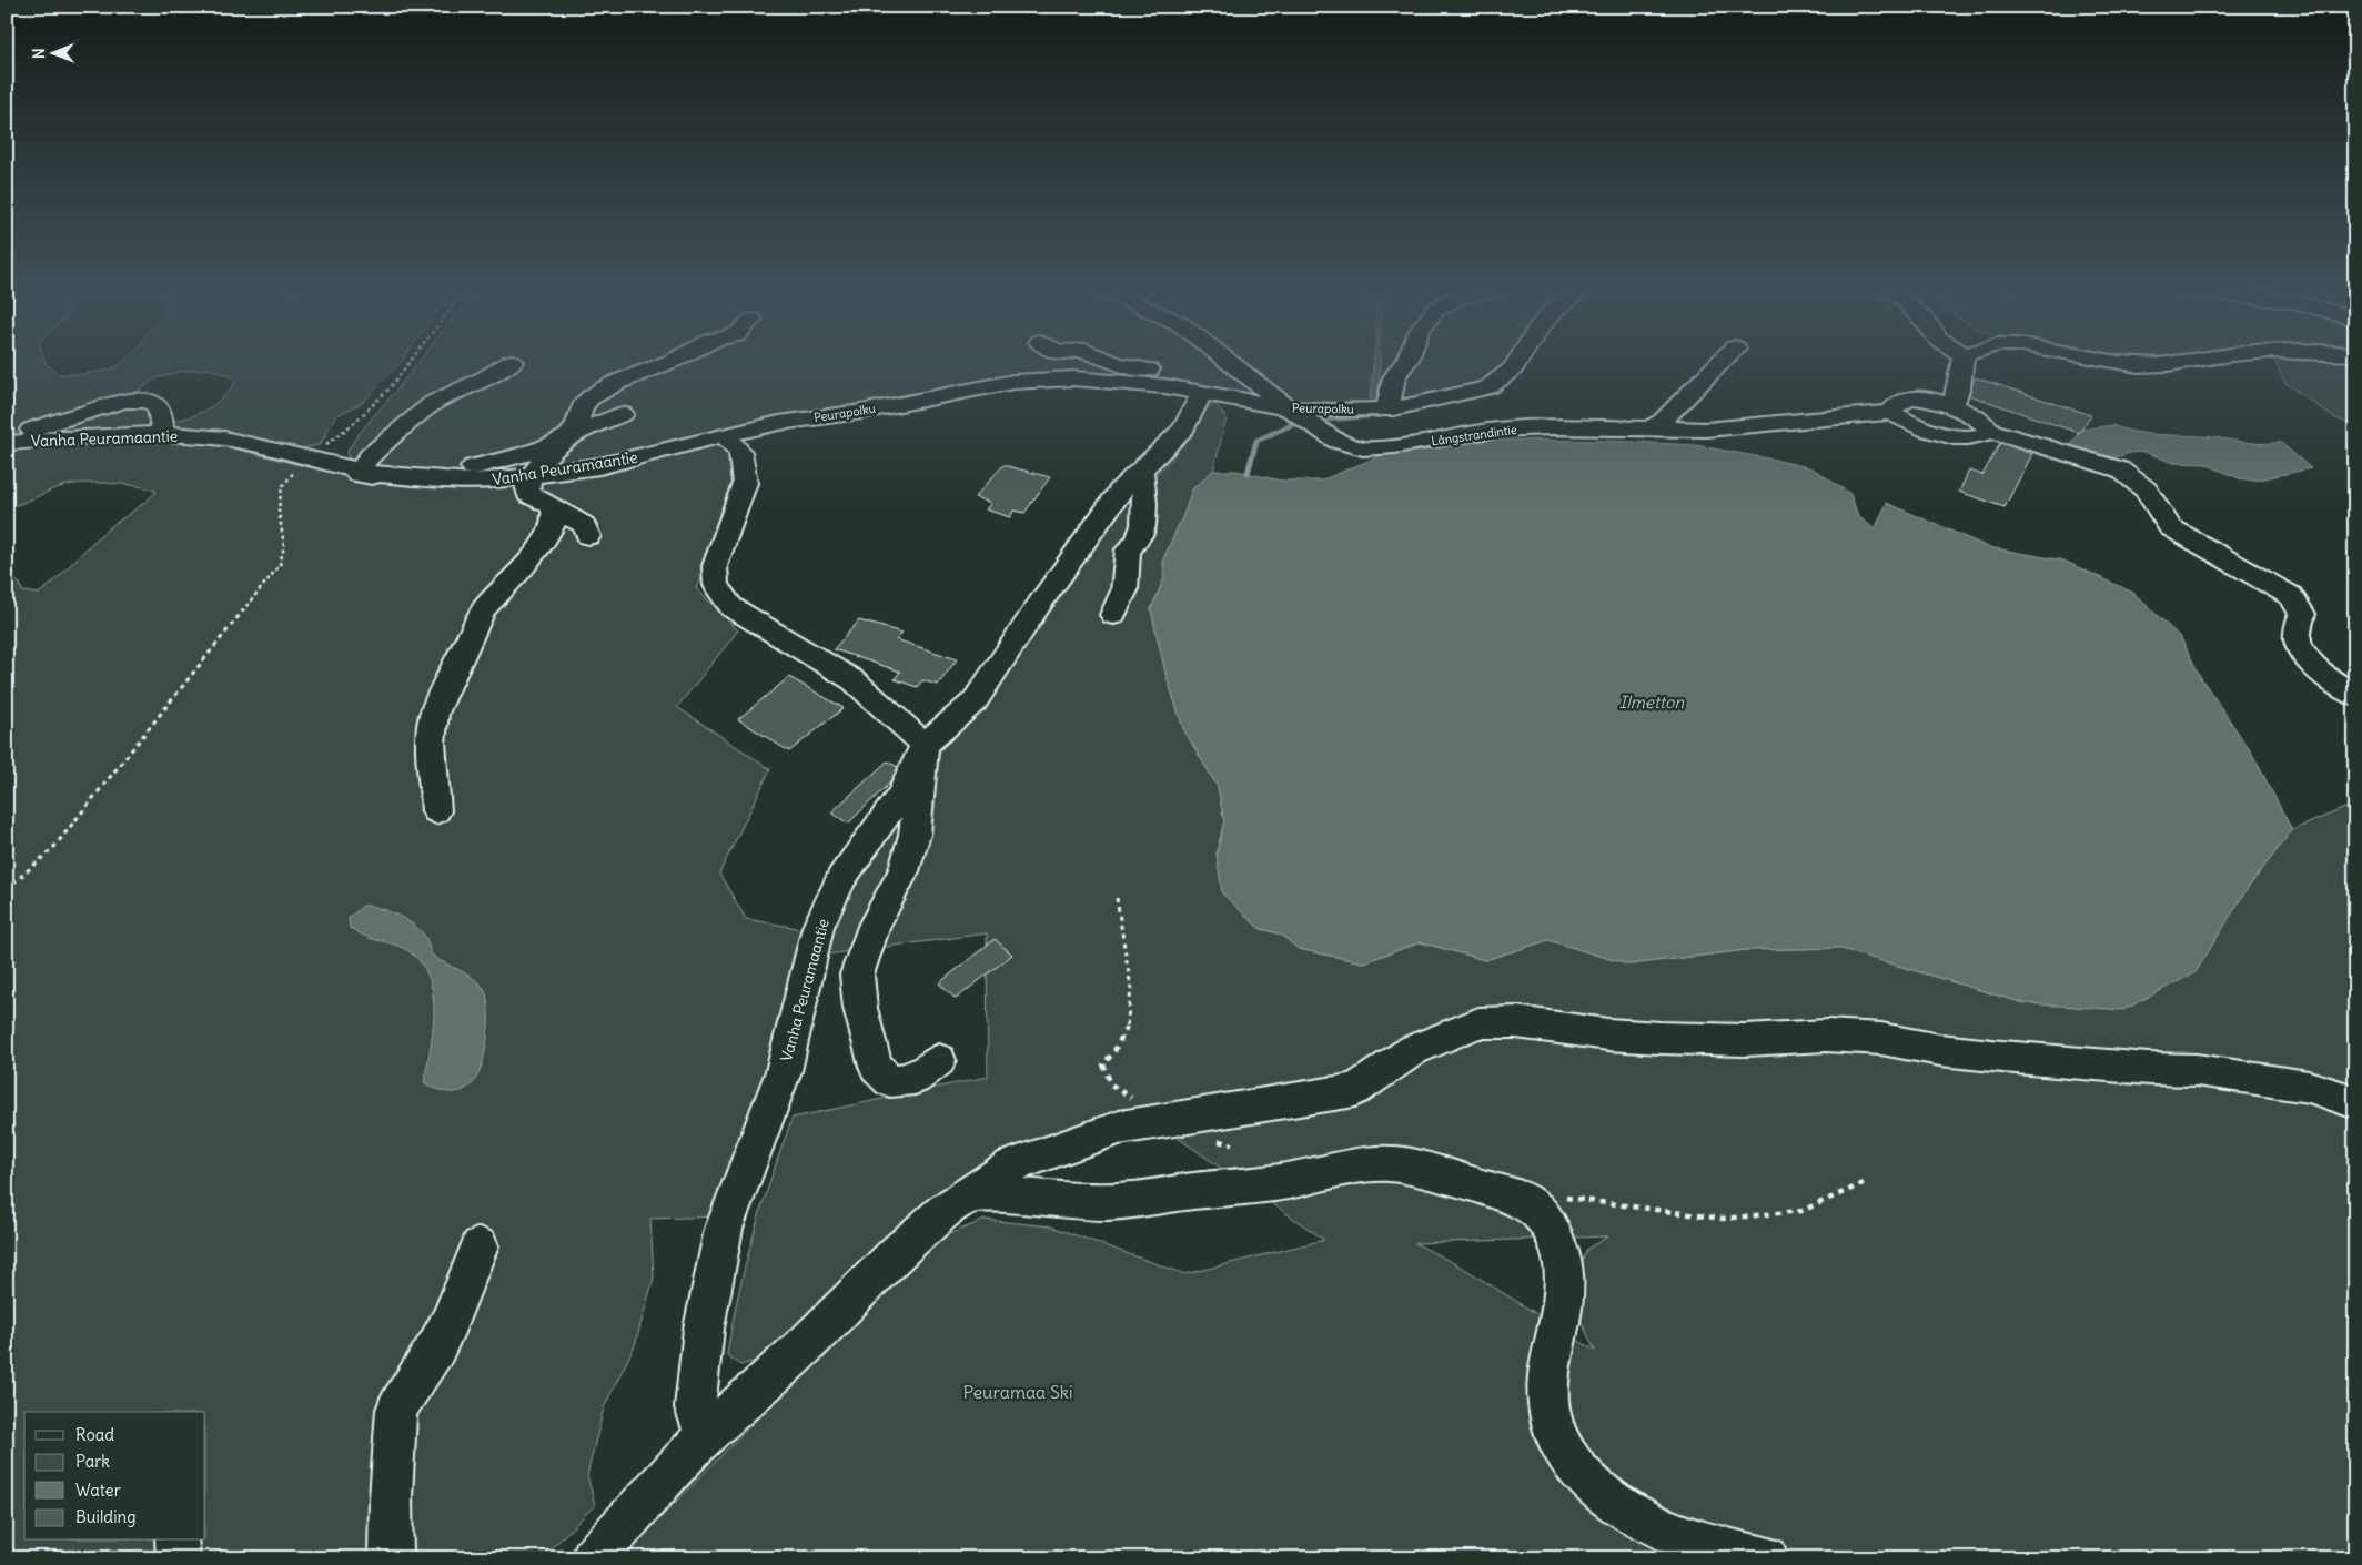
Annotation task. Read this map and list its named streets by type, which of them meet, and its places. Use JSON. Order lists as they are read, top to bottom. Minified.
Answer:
{"streets":{"street":["Peurapolku","Långstrandintie","Vanha Peuramaantie"]},"crossings":[["Peurapolku","Långstrandintie"],["Peurapolku","Vanha Peuramaantie"]],"water":["Ilmetton"],"parks":["Peuramaa Ski"],"legend":["Road","Park","Water","Building"],"north":"left"}
